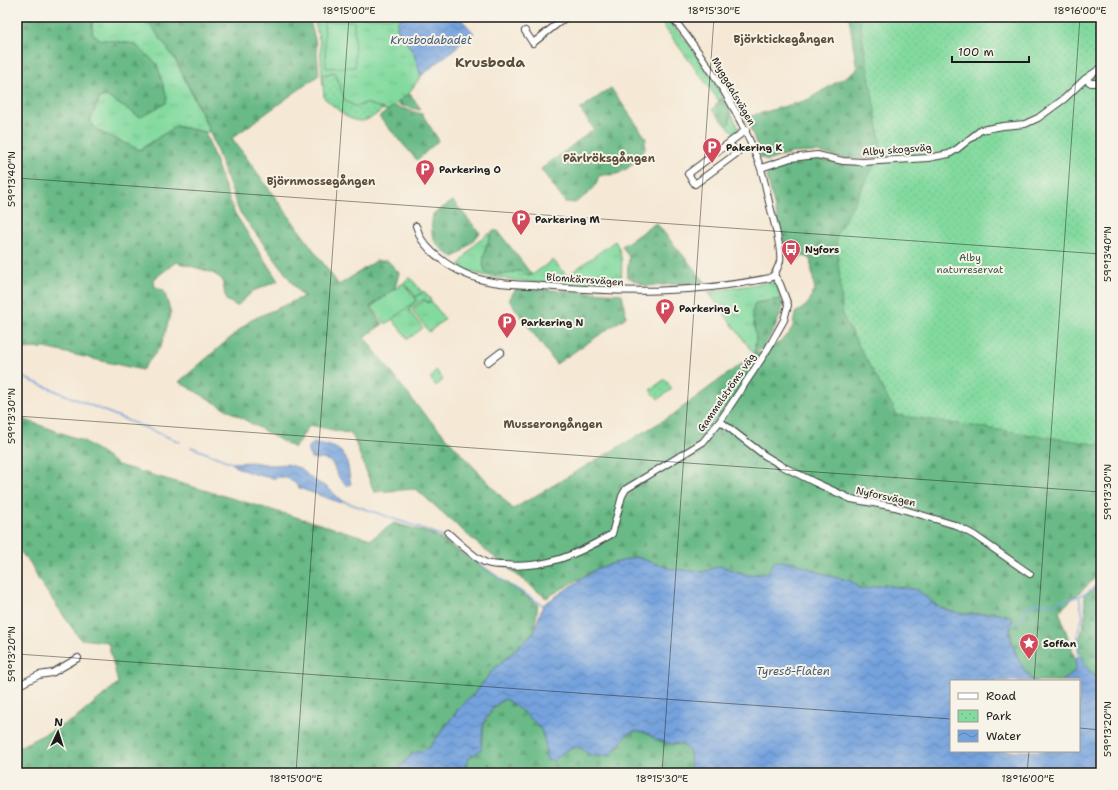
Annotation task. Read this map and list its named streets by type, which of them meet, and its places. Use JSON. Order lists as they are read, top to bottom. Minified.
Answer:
{"streets":{"street":["Myggdalsvägen","Alby skogsväg","Blomkärrsvägen","Gammelströms väg","Nyforsvägen"]},"crossings":[["Myggdalsvägen","Alby skogsväg"],["Myggdalsvägen","Blomkärrsvägen"],["Myggdalsvägen","Gammelströms väg"],["Blomkärrsvägen","Gammelströms väg"],["Gammelströms väg","Nyforsvägen"]],"districts":["Björktickegången","Krusboda","Pärlröksgången","Björnmossegången","Musserongången"],"water":["Krusbodabadet","Tyresö-Flaten"],"parks":["Alby naturreservat"],"places":{"parking":["Pakering K","Parkering O","Parkering M","Parkering L","Parkering N"],"bus stop":["Nyfors"],"place":["Soffan"]},"legend":["Road","Park","Water"],"scale_bar":"100 m","north":"top","coordinates":["18°15'00\"E","18°15'30\"E","18°16'00\"E","59°13'40\"N","59°13'30\"N","59°13'20\"N"]}
